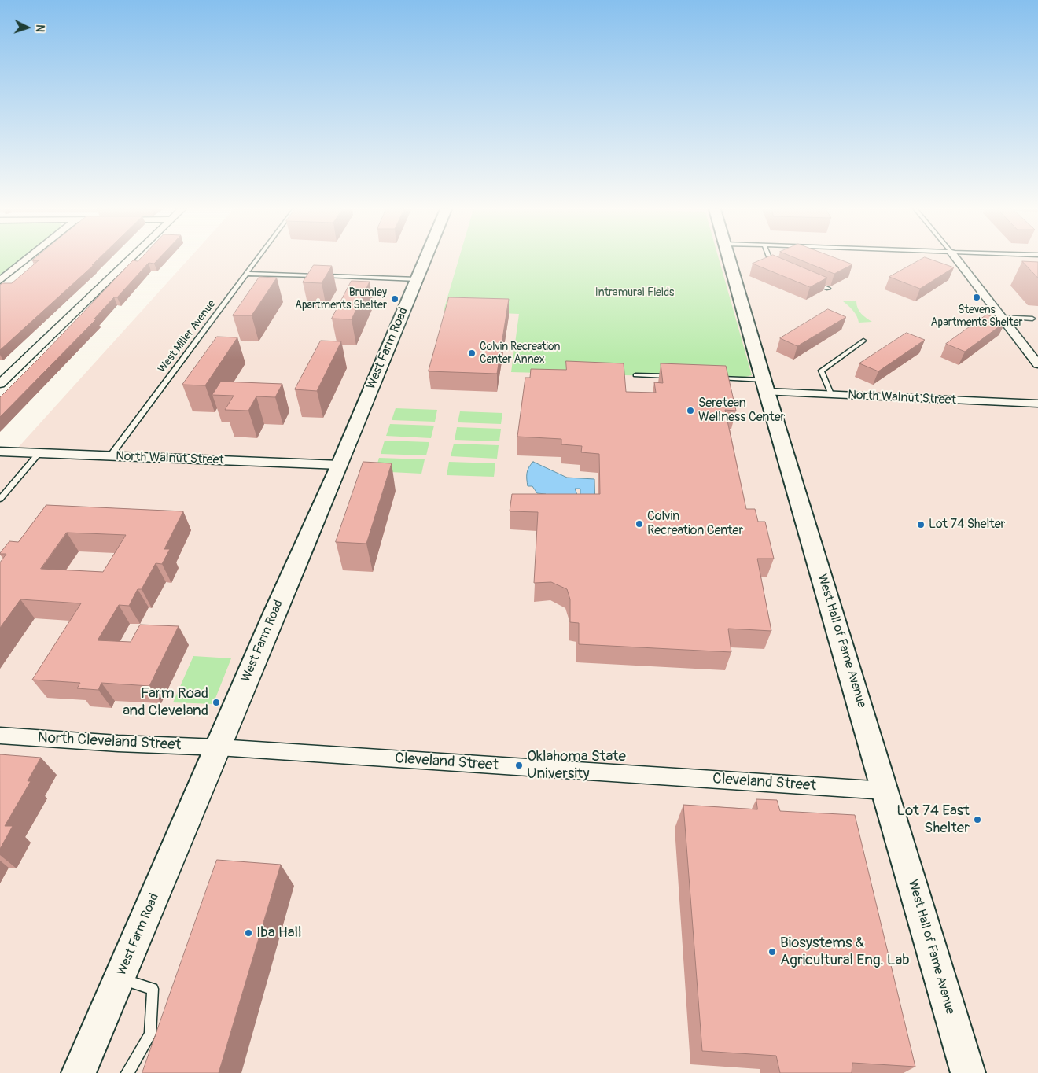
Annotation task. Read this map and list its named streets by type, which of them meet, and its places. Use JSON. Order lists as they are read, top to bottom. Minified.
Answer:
{"streets":{"street":["West Farm Road","North Walnut Street","West Hall of Fame Avenue","North Cleveland Street","Cleveland Street"],"lane":["West Miller Avenue"]},"crossings":[["West Miller Avenue","North Walnut Street"],["West Farm Road","North Walnut Street"],["West Farm Road","North Cleveland Street"],["West Farm Road","Cleveland Street"],["North Walnut Street","West Hall of Fame Avenue"],["West Hall of Fame Avenue","Cleveland Street"],["North Cleveland Street","Cleveland Street"]],"parks":["Intramural Fields"],"places":["Stevens Apartments Shelter","Brumley Apartments Shelter","Colvin Recreation Center Annex","Seretean Wellness Center","Colvin Recreation Center","Lot 74 Shelter","Farm Road and Cleveland","Oklahoma State University","Lot 74 East Shelter","Iba Hall","Biosystems & Agricultural Eng. Lab"],"north":"right"}
